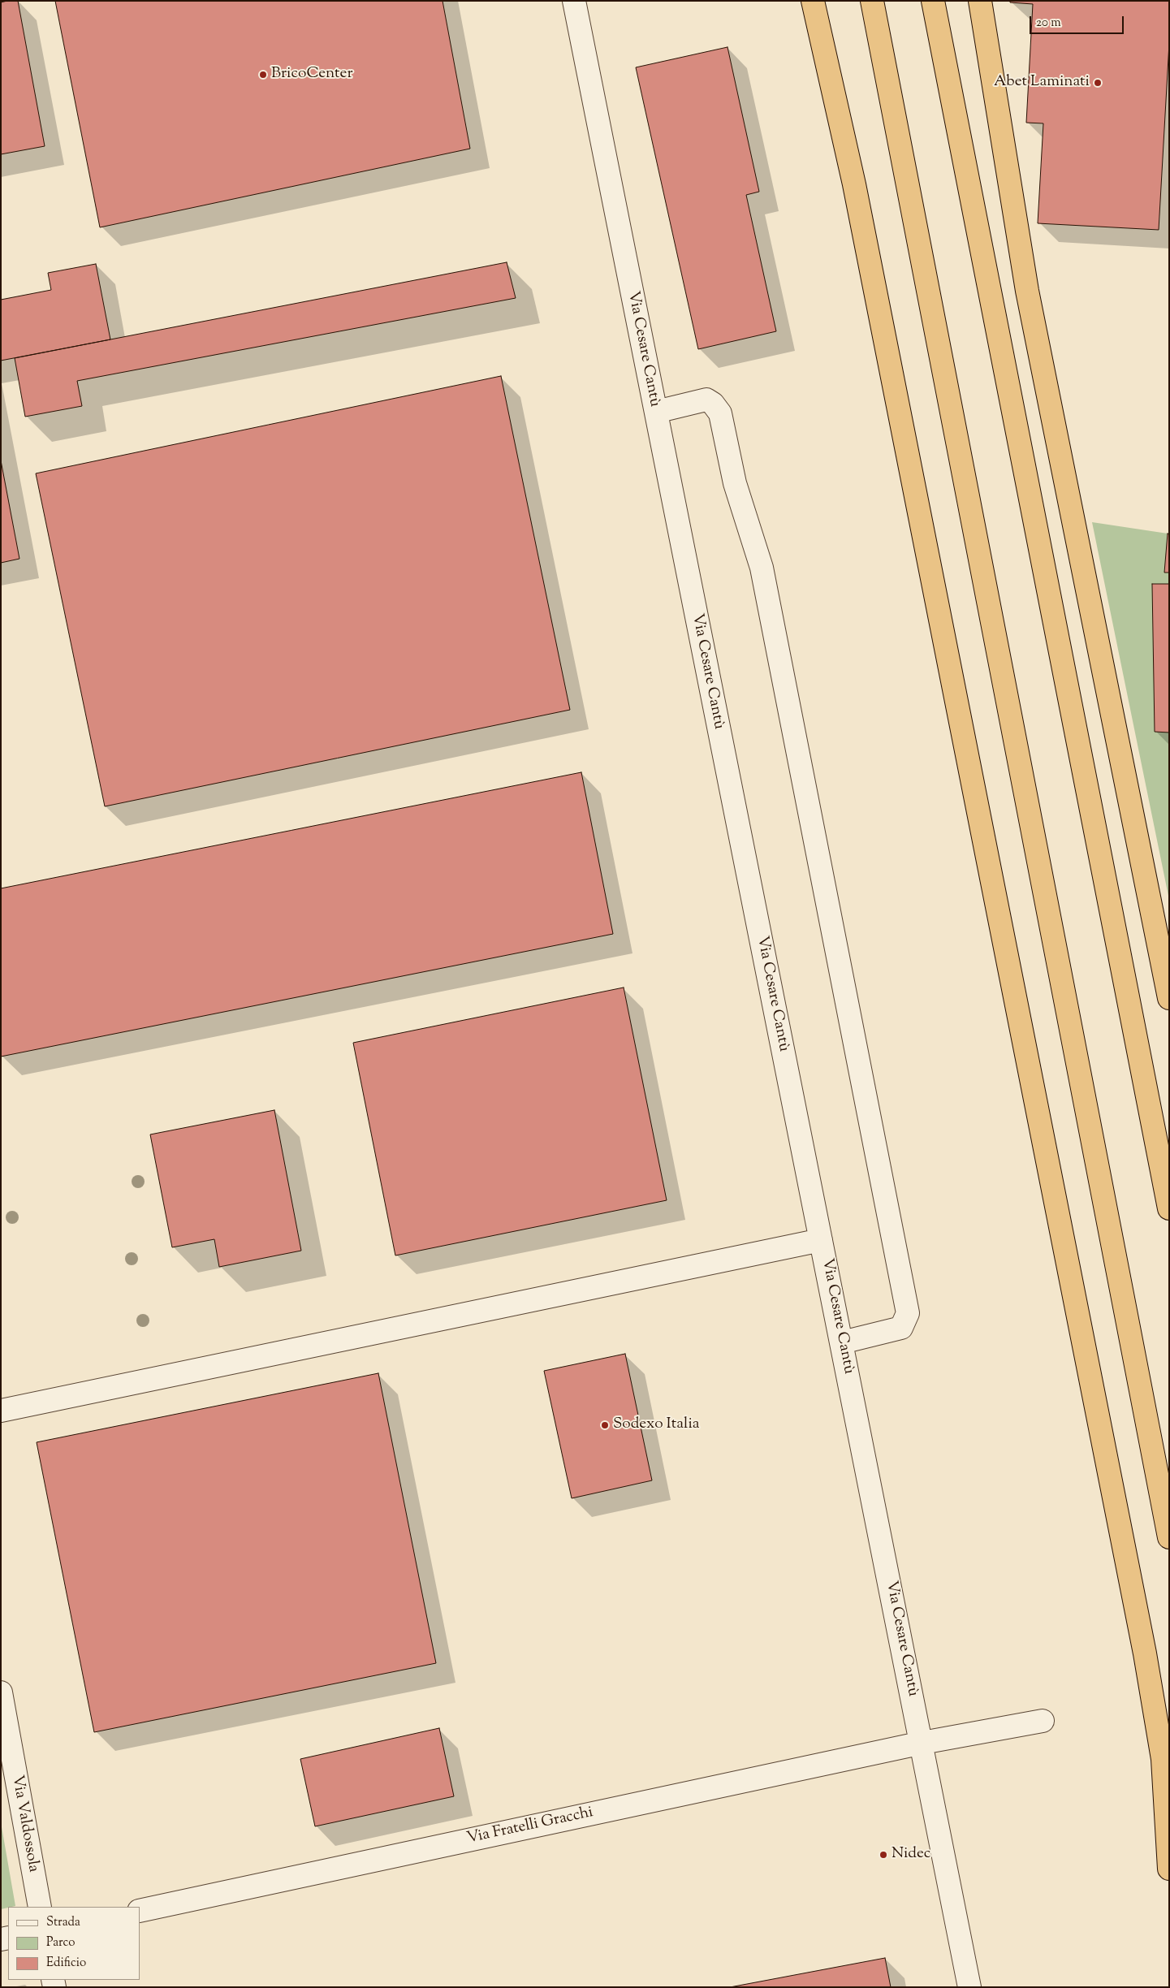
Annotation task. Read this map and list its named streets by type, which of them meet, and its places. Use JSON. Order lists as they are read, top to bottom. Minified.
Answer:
{"streets":{"street":["Via Cesare Cantù","Via Valdossola","Via Fratelli Gracchi"]},"crossings":[["Via Cesare Cantù","Via Fratelli Gracchi"]],"places":["BricoCenter","Abet Laminati","Sodexo Italia","Nidec"],"legend":["Strada","Parco","Edificio"],"scale_bar":"20 m"}
